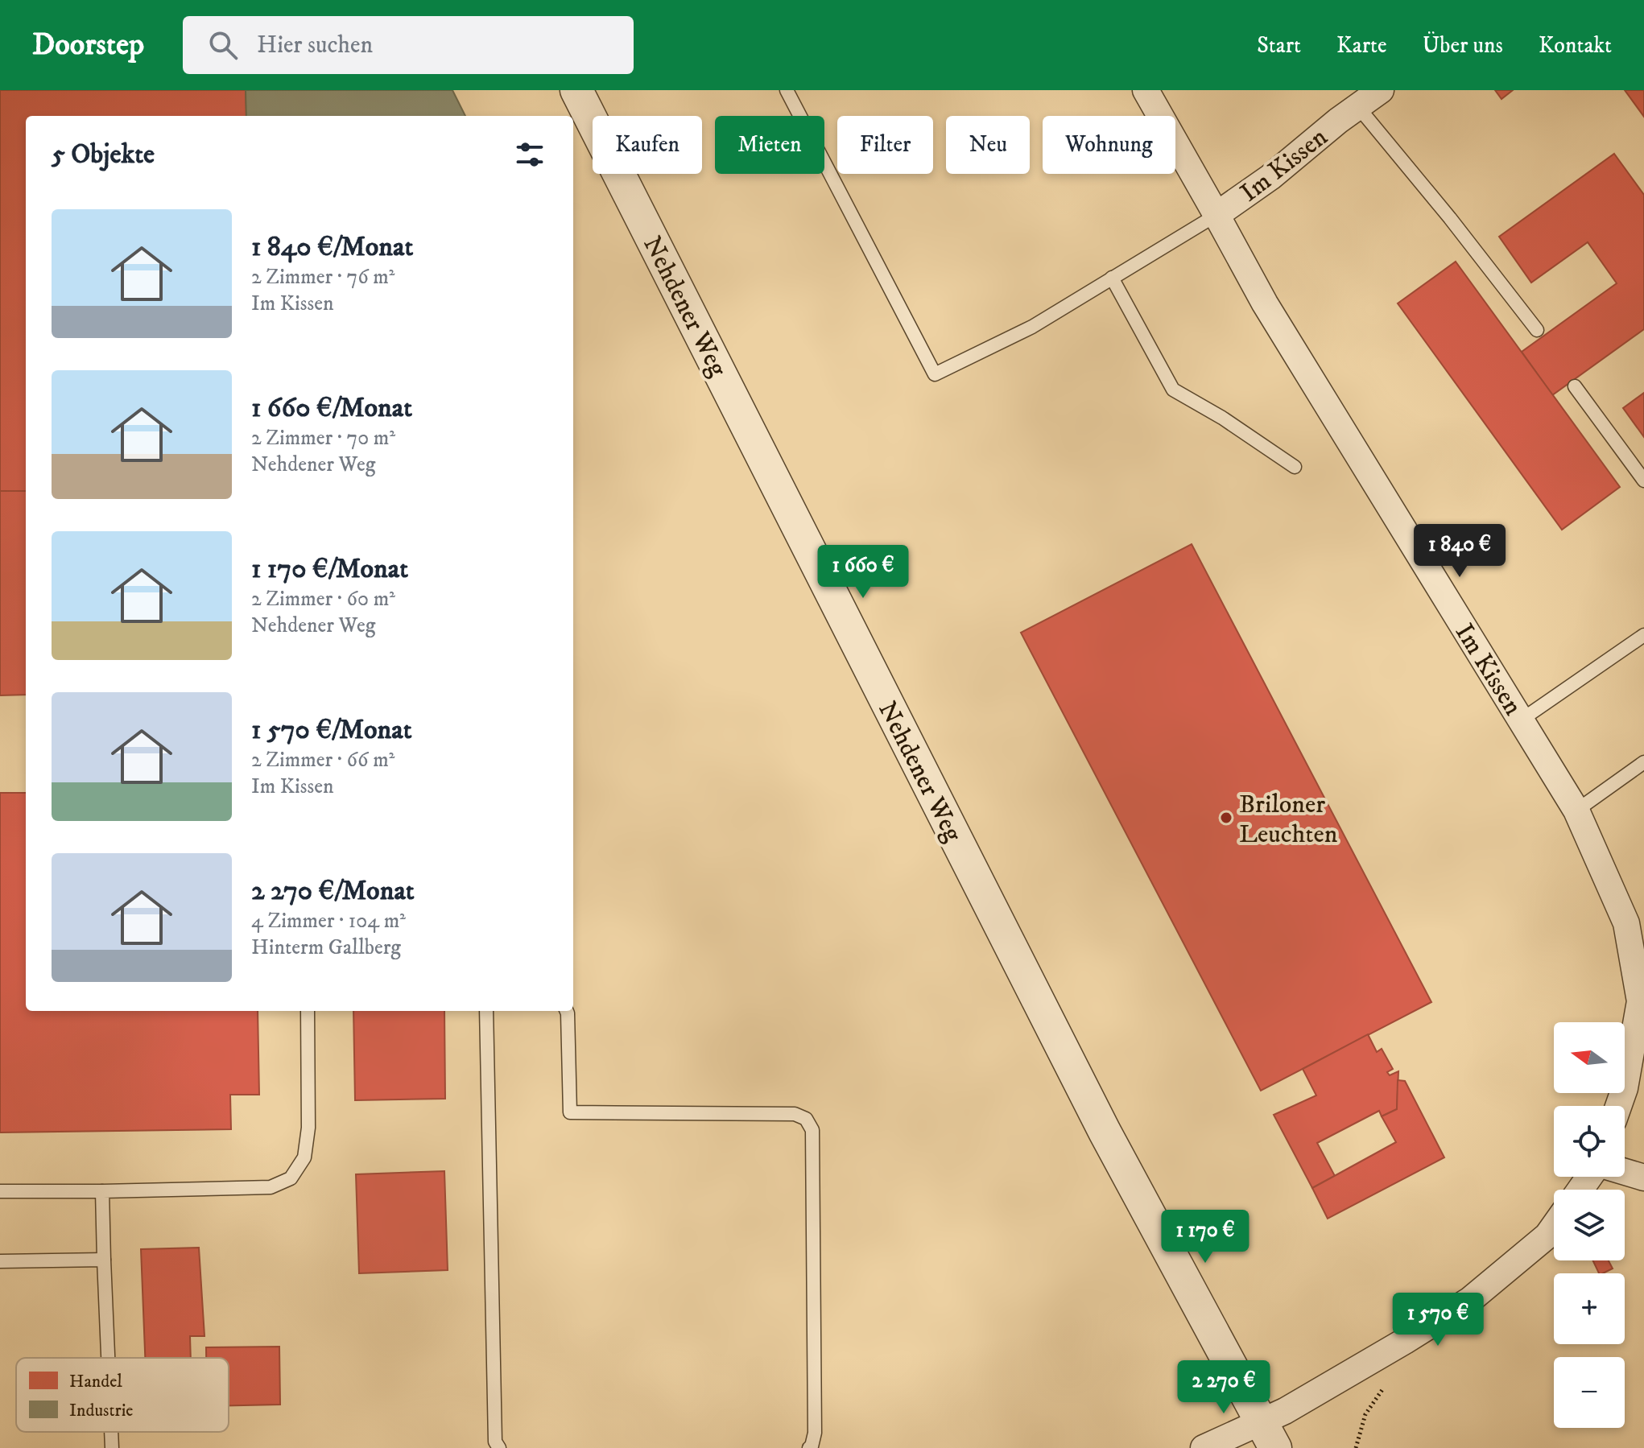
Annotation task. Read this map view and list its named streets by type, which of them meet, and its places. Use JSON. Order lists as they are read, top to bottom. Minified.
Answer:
{"streets":{"street":["Im Kissen","Nehdener Weg"]},"places":["Briloner Leuchten"],"legend":["Handel","Industrie"],"north":"left","page":{"header":"Doorstep","search":"Hier suchen","nav":["Start","Karte","Über uns","Kontakt"],"chip":["Kaufen","Mieten","Filter","Neu","Wohnung"],"heading":"5 Objekte","list":[{"name":"1 840 €/Monat","note":"2 Zimmer · 76 m² · Im Kissen"},{"name":"1 660 €/Monat","note":"2 Zimmer · 70 m² · Nehdener Weg"},{"name":"1 170 €/Monat","note":"2 Zimmer · 60 m² · Nehdener Weg"},{"name":"1 570 €/Monat","note":"2 Zimmer · 66 m² · Im Kissen"},{"name":"2 270 €/Monat","note":"4 Zimmer · 104 m² · Hinterm Gallberg"}],"price":["1 840 €","1 660 €","1 170 €","1 570 €","2 270 €"],"map_buttons":["+","−"]}}
